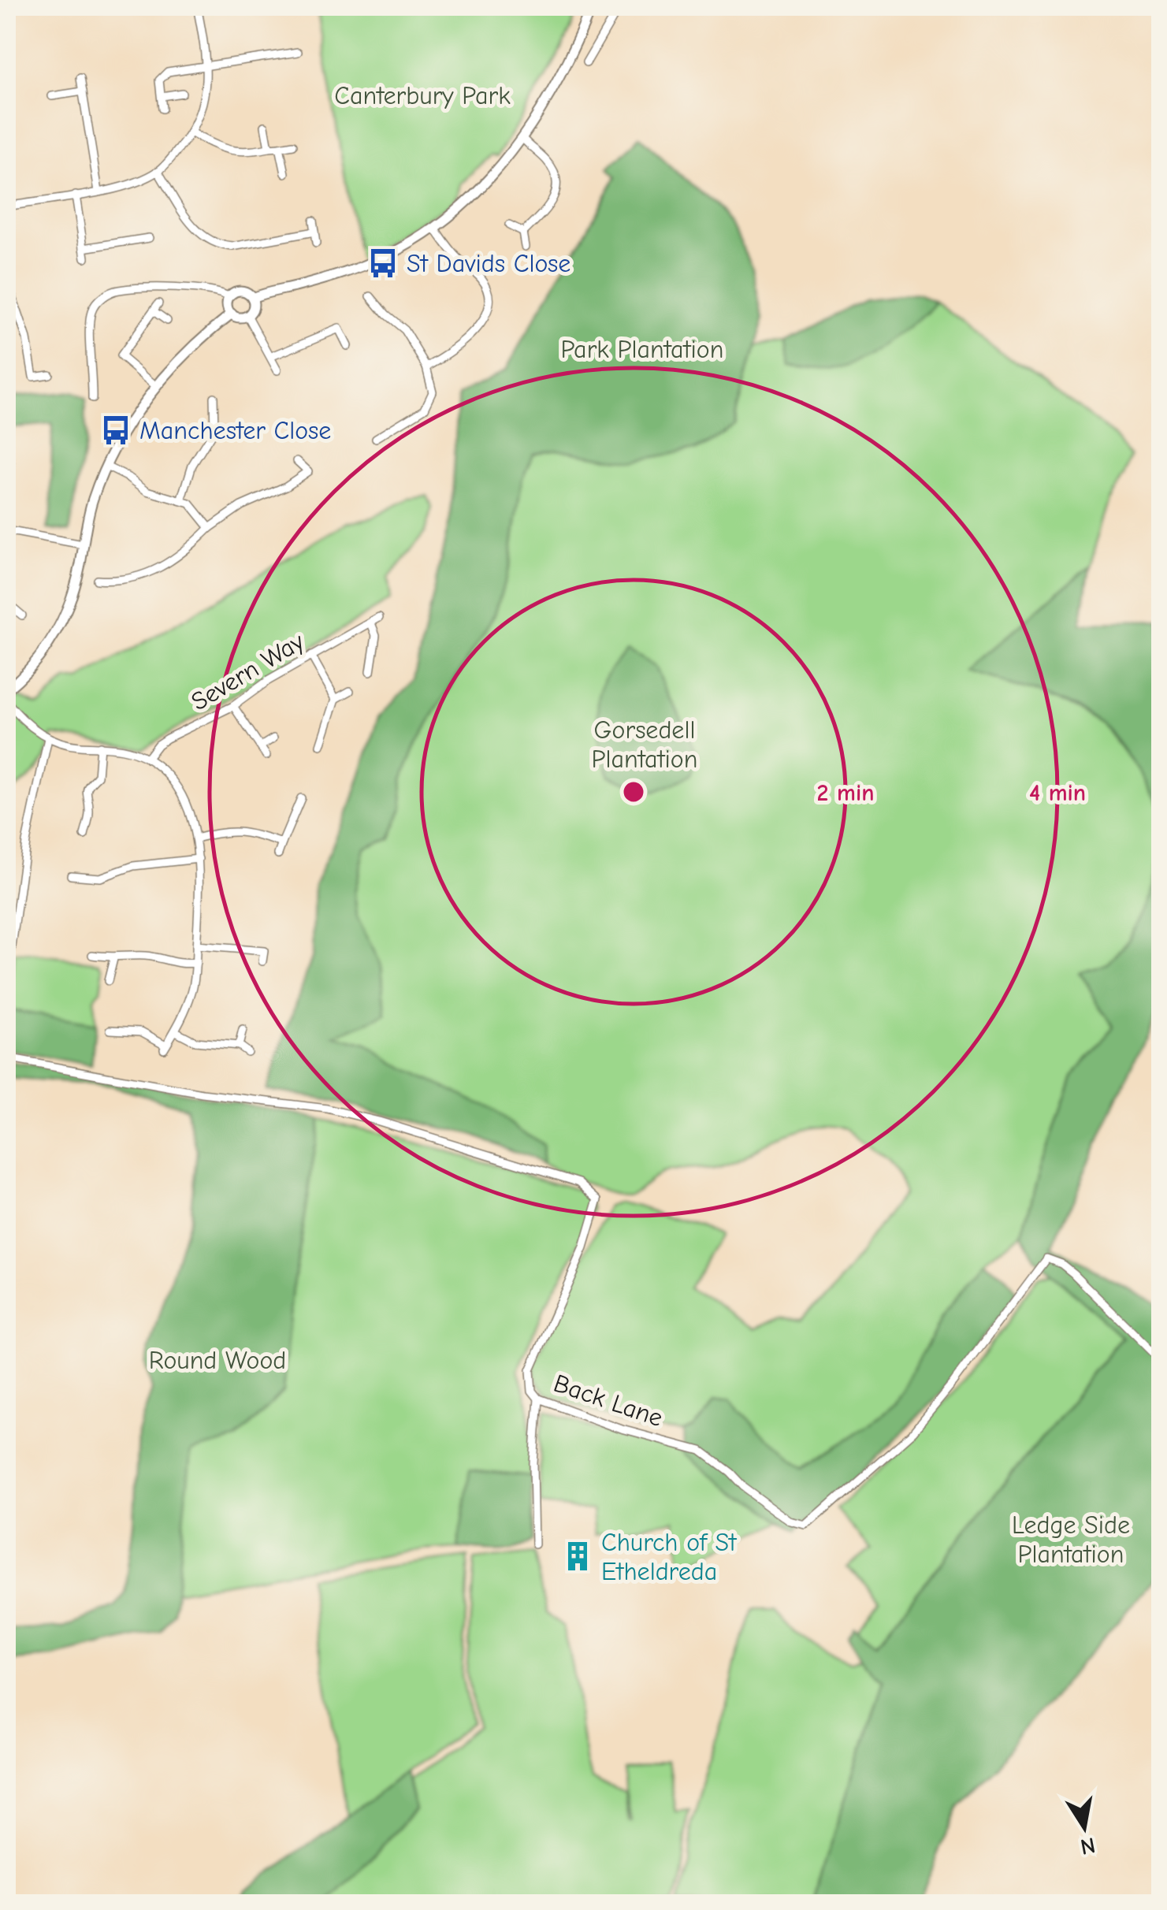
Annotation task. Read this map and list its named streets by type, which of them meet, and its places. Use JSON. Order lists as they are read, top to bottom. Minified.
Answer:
{"streets":{"street":["Severn Way","Back Lane"]},"parks":["Canterbury Park","Park Plantation","Gorsedell Plantation","Round Wood","Ledge Side Plantation"],"places":{"bus stop":["St Davids Close","Manchester Close"],"building":["Church of St Etheldreda"]},"north":"bottom","rings":["2 min","4 min"]}
